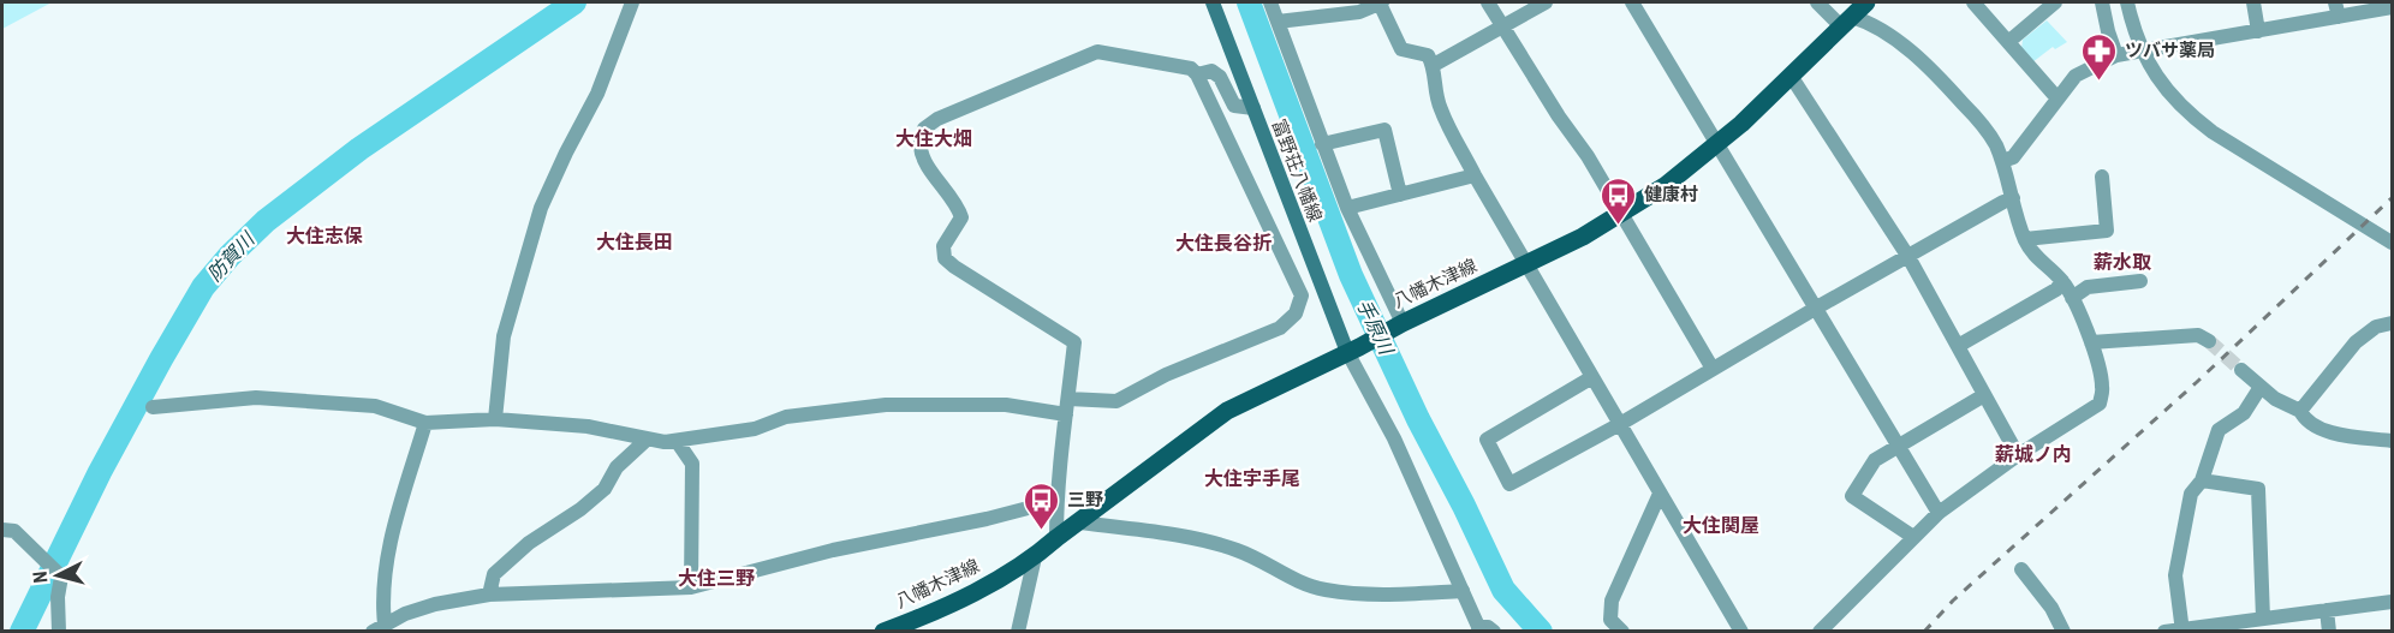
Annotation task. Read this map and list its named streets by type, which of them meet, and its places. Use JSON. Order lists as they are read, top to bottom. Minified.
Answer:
{"streets":{"main road":["富野荘八幡線","八幡木津線"]},"crossings":[["富野荘八幡線","八幡木津線"]],"districts":["大住大畑","大住志保","大住長田","大住長谷折","薪水取","薪城ノ内","大住宇手尾","大住関屋","大住三野"],"water":["防賀川","手原川"],"places":{"pharmacy":["ツバサ薬局"],"bus stop":["健康村","三野"]},"north":"left"}
